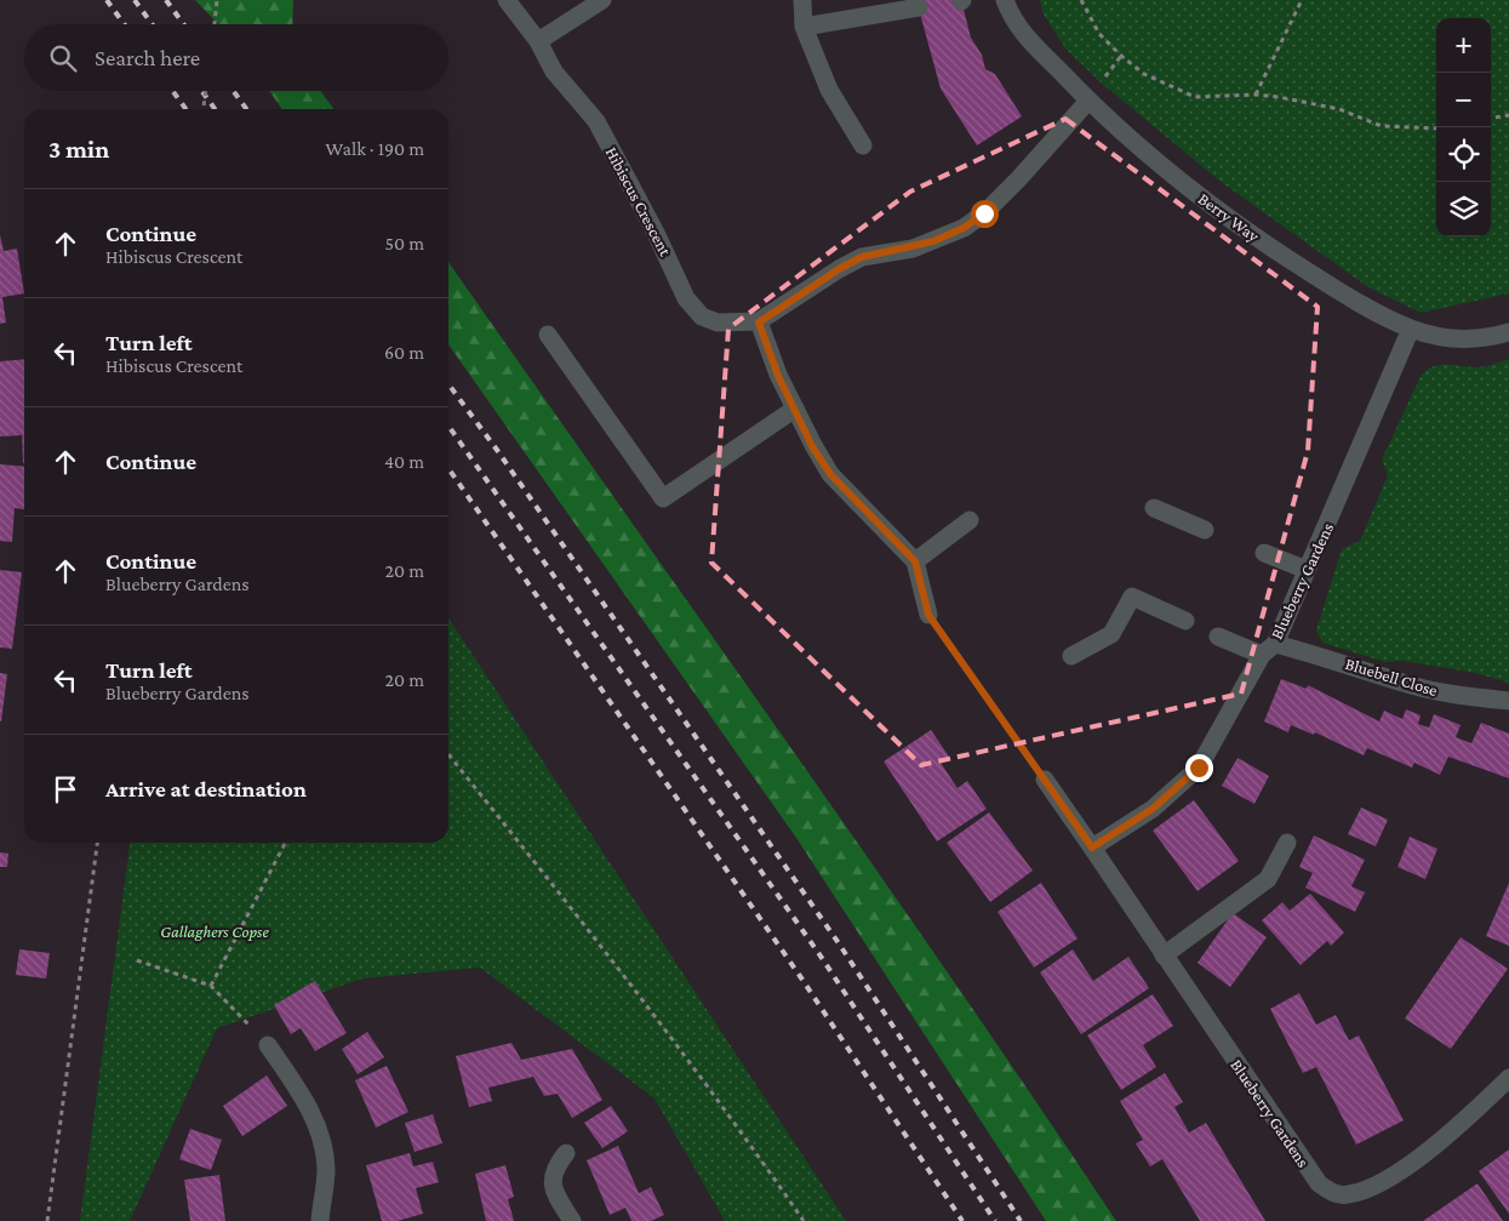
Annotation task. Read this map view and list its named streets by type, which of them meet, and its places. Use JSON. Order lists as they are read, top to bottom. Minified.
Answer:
{"streets":{"street":["Hibiscus Crescent","Berry Way","Blueberry Gardens","Bluebell Close"]},"crossings":[["Berry Way","Blueberry Gardens"],["Blueberry Gardens","Bluebell Close"]],"parks":["Gallaghers Copse"],"page":{"map_buttons":["+","−"],"search":"Search here","heading":["3 min","Walk · 190 m"],"list":[["Continue","Hibiscus Crescent","50 m"],["Turn left","Hibiscus Crescent","60 m"],["Continue","40 m"],["Continue","Blueberry Gardens","20 m"],["Turn left","Blueberry Gardens","20 m"],"Arrive at destination"]}}
